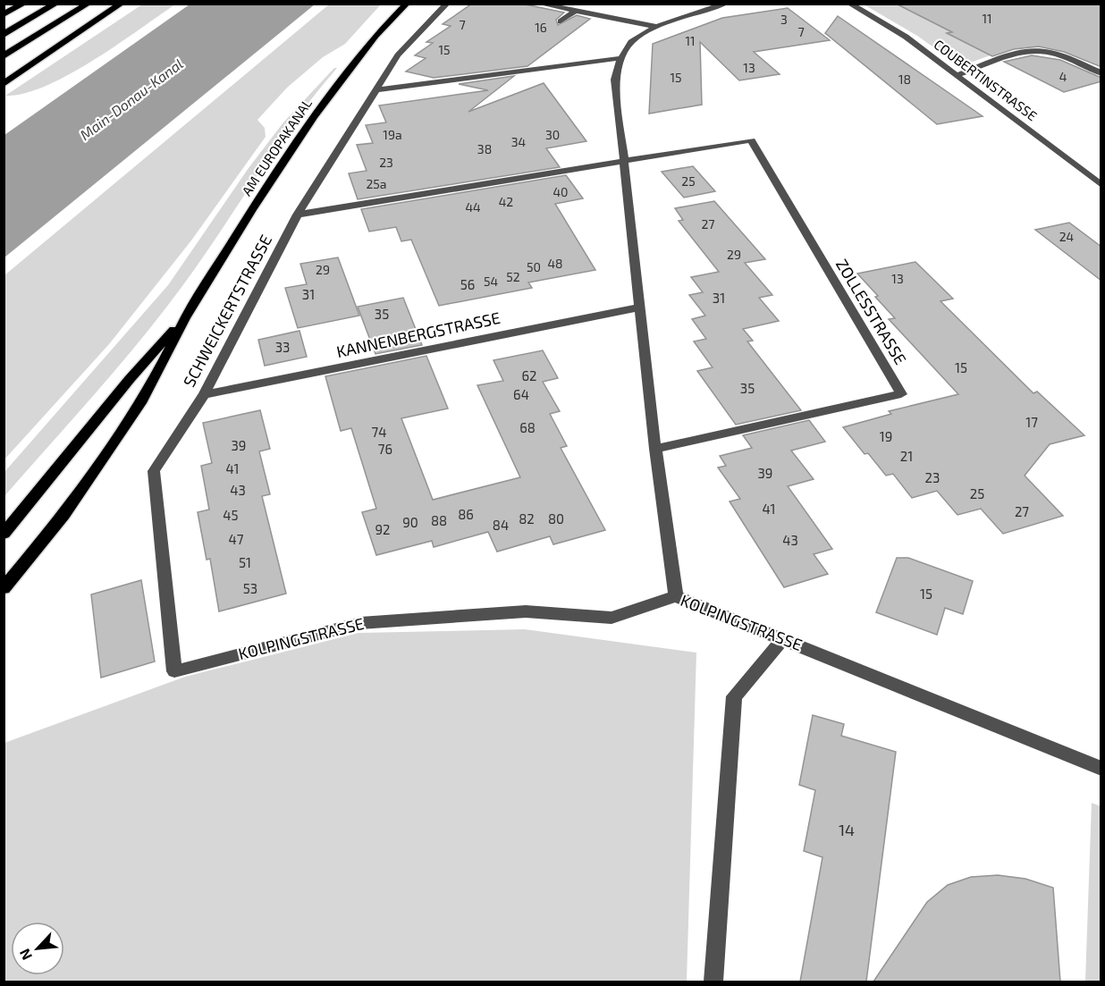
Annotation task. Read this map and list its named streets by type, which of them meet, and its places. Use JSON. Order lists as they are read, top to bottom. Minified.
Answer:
{"streets":{"main road":["AM EUROPAKANAL"],"street":["COUBERTINSTRASSE","SCHWEICKERTSTRASSE","ZOLLESSTRASSE","KANNENBERGSTRASSE","KOLPINGSTRASSE"]},"crossings":[["SCHWEICKERTSTRASSE","KANNENBERGSTRASSE"],["SCHWEICKERTSTRASSE","KOLPINGSTRASSE"]],"water":["Main-Donau-Kanal"],"house_numbers":["11","3","7","16","7","11","15","13","4","15","18","19a","30","34","38","23","25","25a","40","42","44","27","24","29","48","50","29","52","13","54","56","31","31","35","33","15","62","35","64","17","68","74","19","39","76","21","41","39","23","43","25","41","27","86","45","82","80","88","90","84","92","47","43","51","53","15","14"],"north":"bottom left"}
